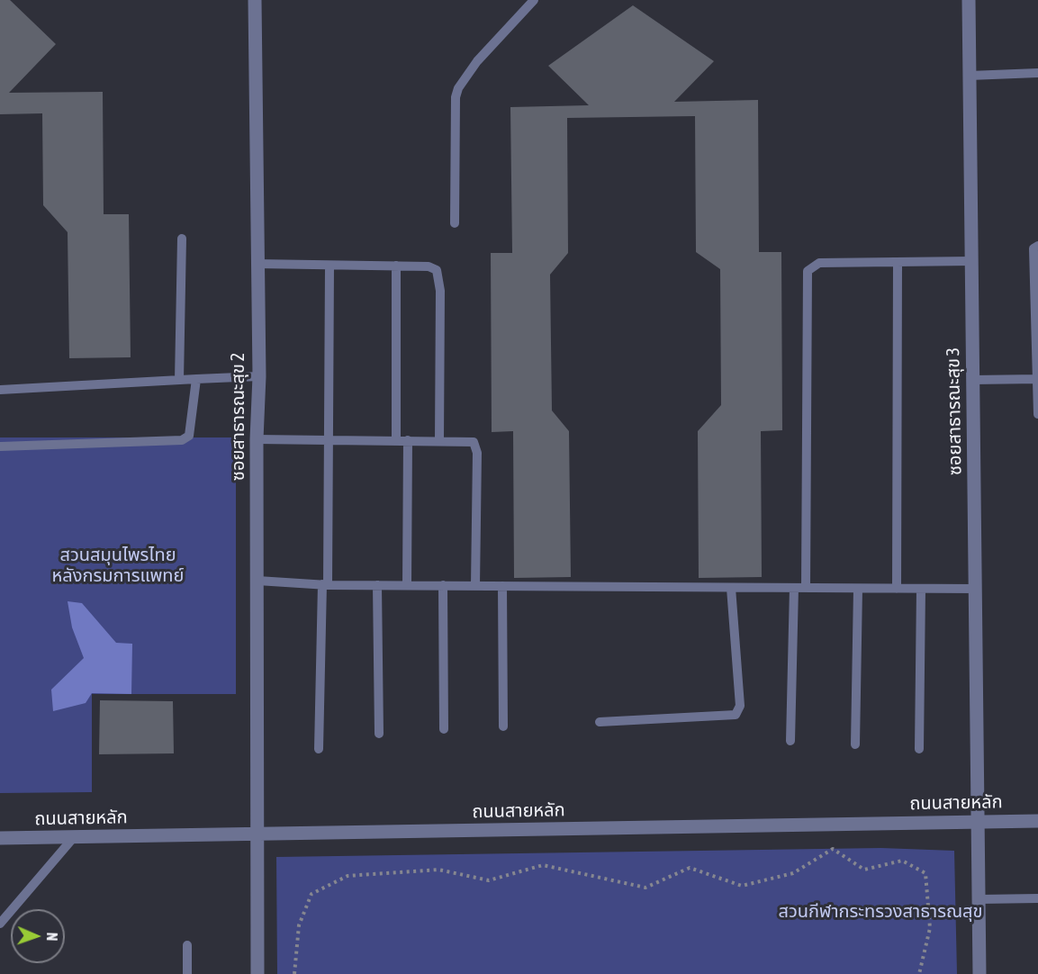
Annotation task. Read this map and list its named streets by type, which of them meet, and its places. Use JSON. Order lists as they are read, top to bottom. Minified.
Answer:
{"streets":{"street":["ซอยสาธารณะสุข 3","ซอยสาธารณะสุข 2","ถนนสายหลัก"]},"crossings":[["ซอยสาธารณะสุข 3","ถนนสายหลัก"],["ซอยสาธารณะสุข 2","ถนนสายหลัก"]],"parks":["สวนสมุนไพรไทย หลังกรมการแพทย์","สวนกีฬากระทรวงสาธารณสุข"],"north":"right"}
